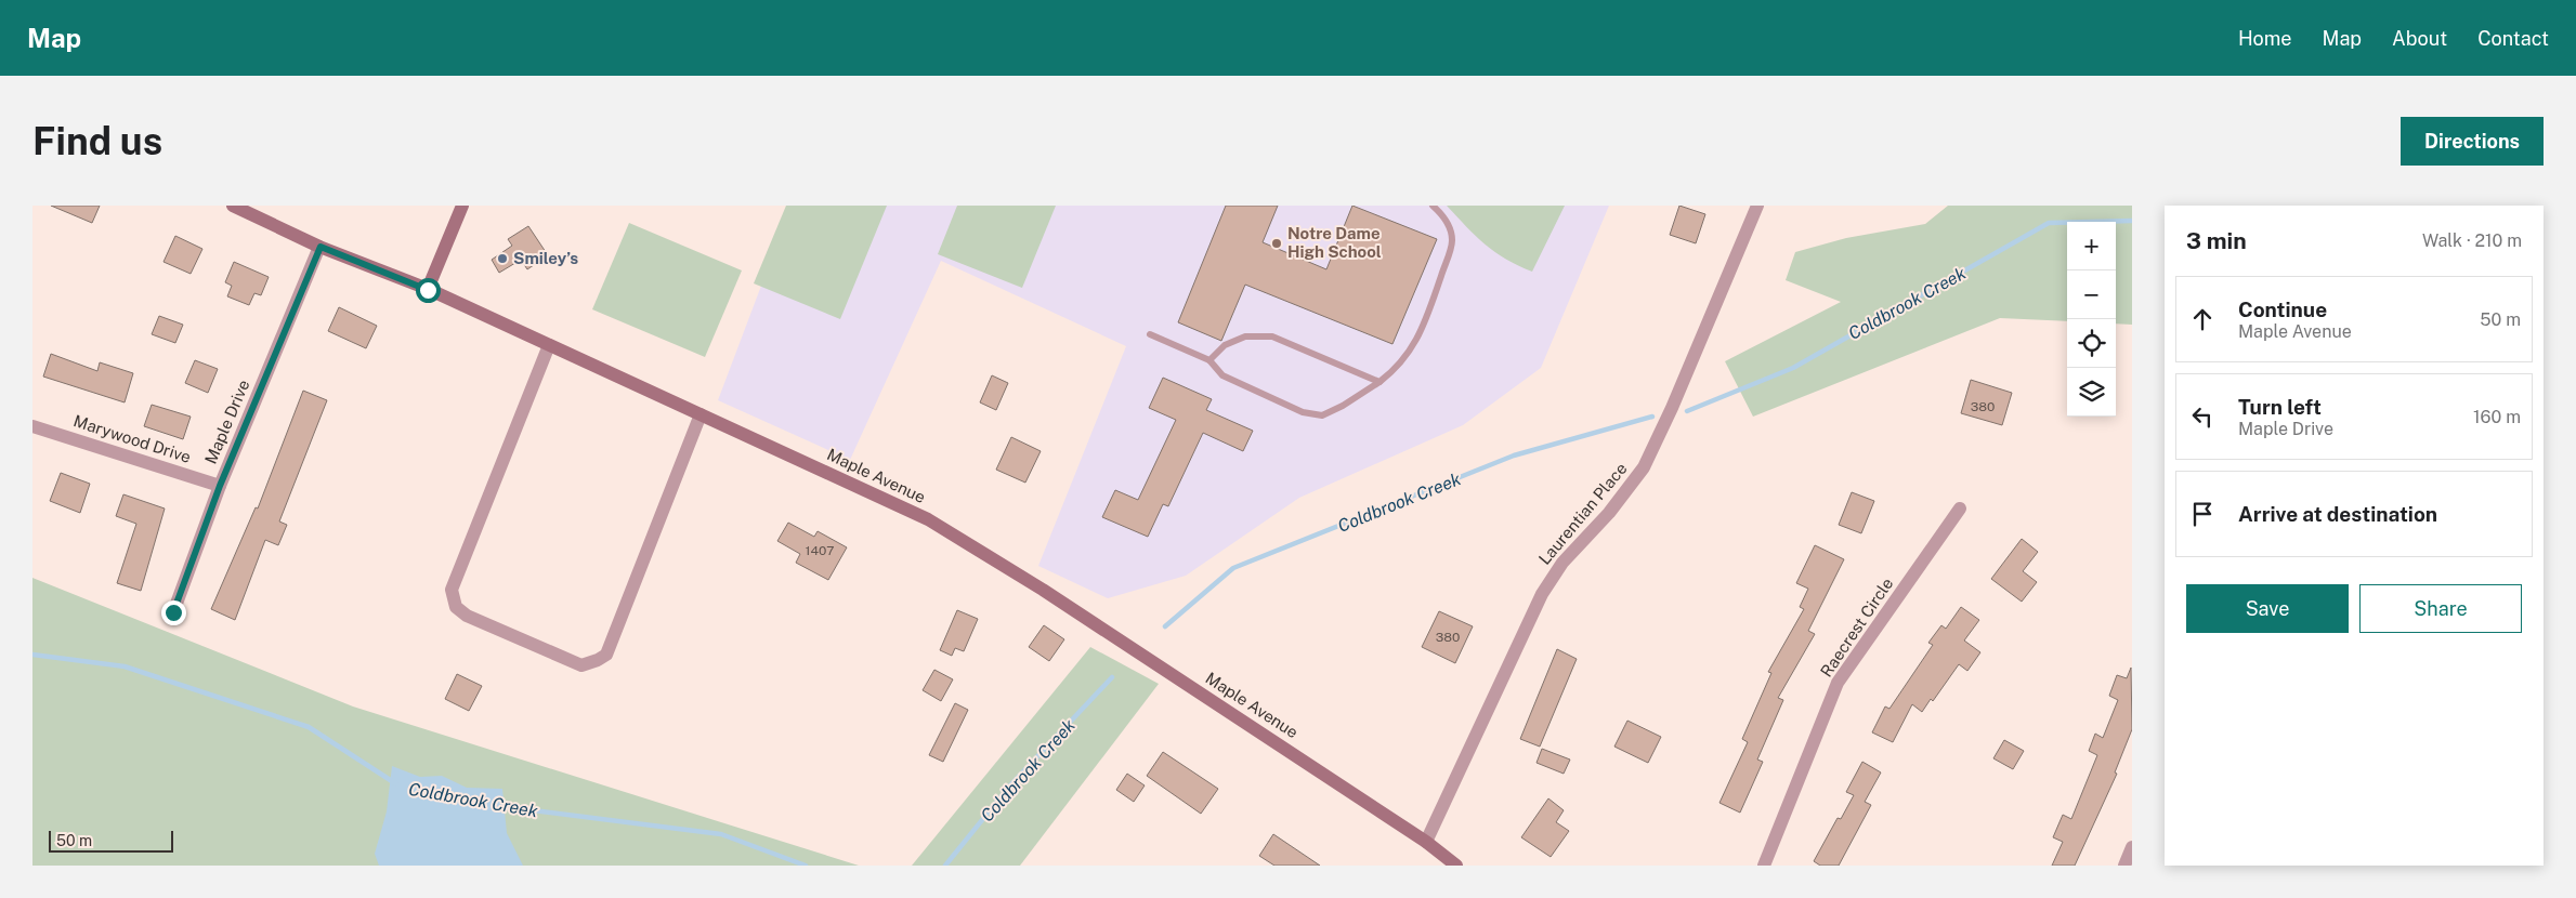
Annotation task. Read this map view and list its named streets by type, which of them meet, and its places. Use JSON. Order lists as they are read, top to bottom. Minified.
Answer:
{"streets":{"main road":["Maple Avenue"],"street":["Maple Drive","Marywood Drive","Laurentian Place","Raecrest Circle"]},"crossings":[["Maple Drive","Marywood Drive"],["Maple Drive","Maple Avenue"],["Maple Avenue","Laurentian Place"]],"water":["Coldbrook Creek"],"places":["Notre Dame High School","Smiley’s"],"house_numbers":["380","1407","380"],"scale_bar":"50 m","page":{"header":"Map","nav":["Home","Map","About","Contact"],"buttons":["Directions",["Save","Share"]],"title":"Find us","heading":["3 min","Walk · 210 m"],"map_buttons":["+","−"],"list":[["Continue","Maple Avenue","50 m"],["Turn left","Maple Drive","160 m"],"Arrive at destination"],"scale":"50 m"}}
